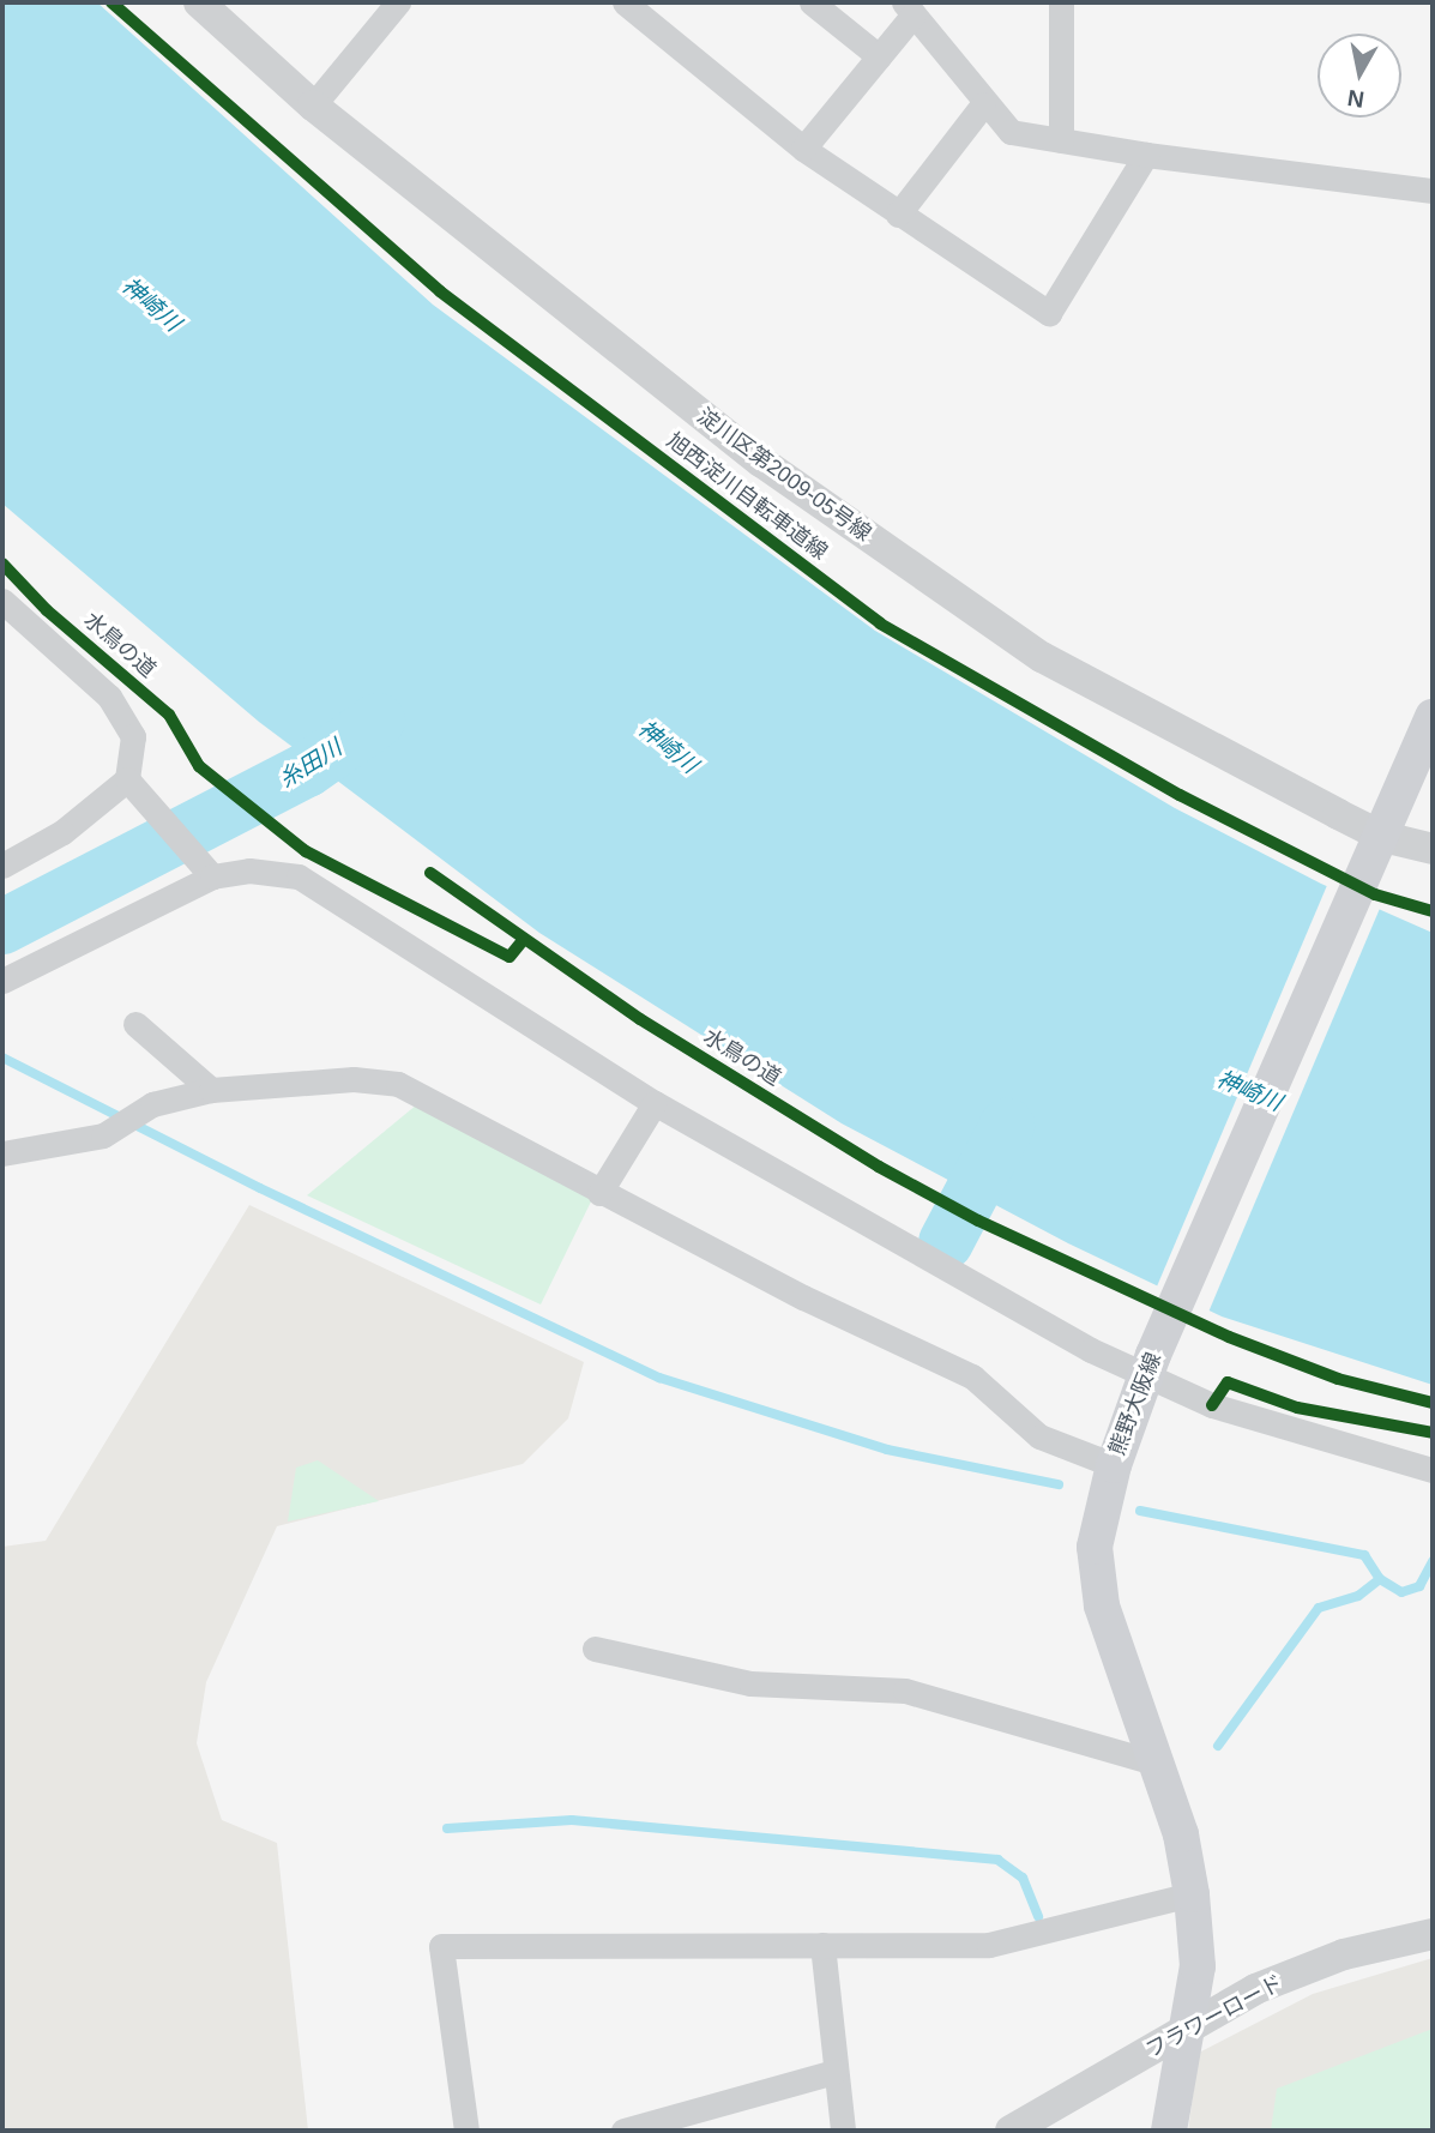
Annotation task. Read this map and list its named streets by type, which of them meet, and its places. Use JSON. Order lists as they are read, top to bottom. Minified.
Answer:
{"streets":{"main road":["熊野大阪線"],"street":["淀川区第2009-05号線","フラワーロード"],"cycle path":["旭西淀川自転車道線","水鳥の道"]},"crossings":[["淀川区第2009-05号線","熊野大阪線"],["熊野大阪線","フラワーロード"]],"water":["神崎川","糸田川"],"north":"bottom"}
